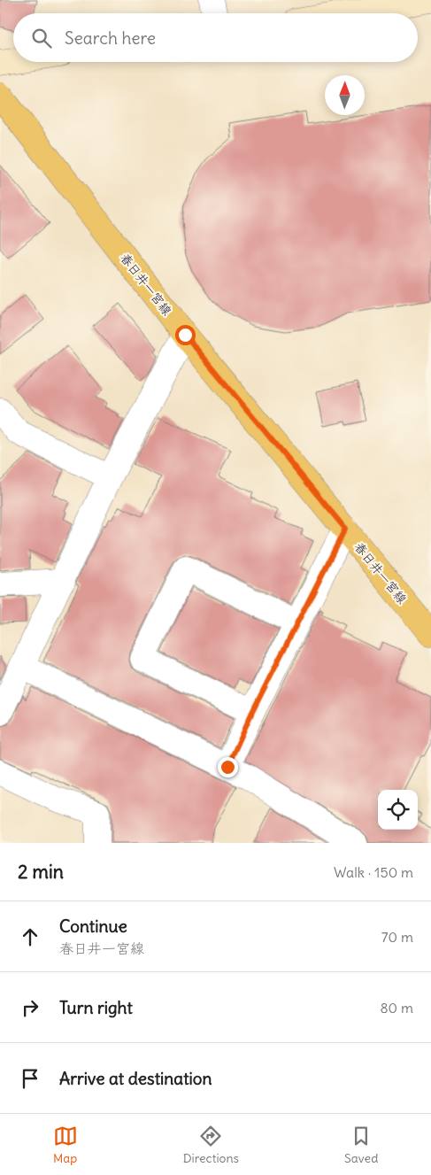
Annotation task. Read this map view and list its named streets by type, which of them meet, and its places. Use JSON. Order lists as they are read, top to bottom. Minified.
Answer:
{"streets":{"main road":["春日井一宮線"]},"north":"top","page":{"search":"Search here","heading":["2 min","Walk · 150 m"],"list":[["Continue","春日井一宮線","70 m"],["Turn right","80 m"],"Arrive at destination"],"nav":["Map","Directions","Saved"]}}
